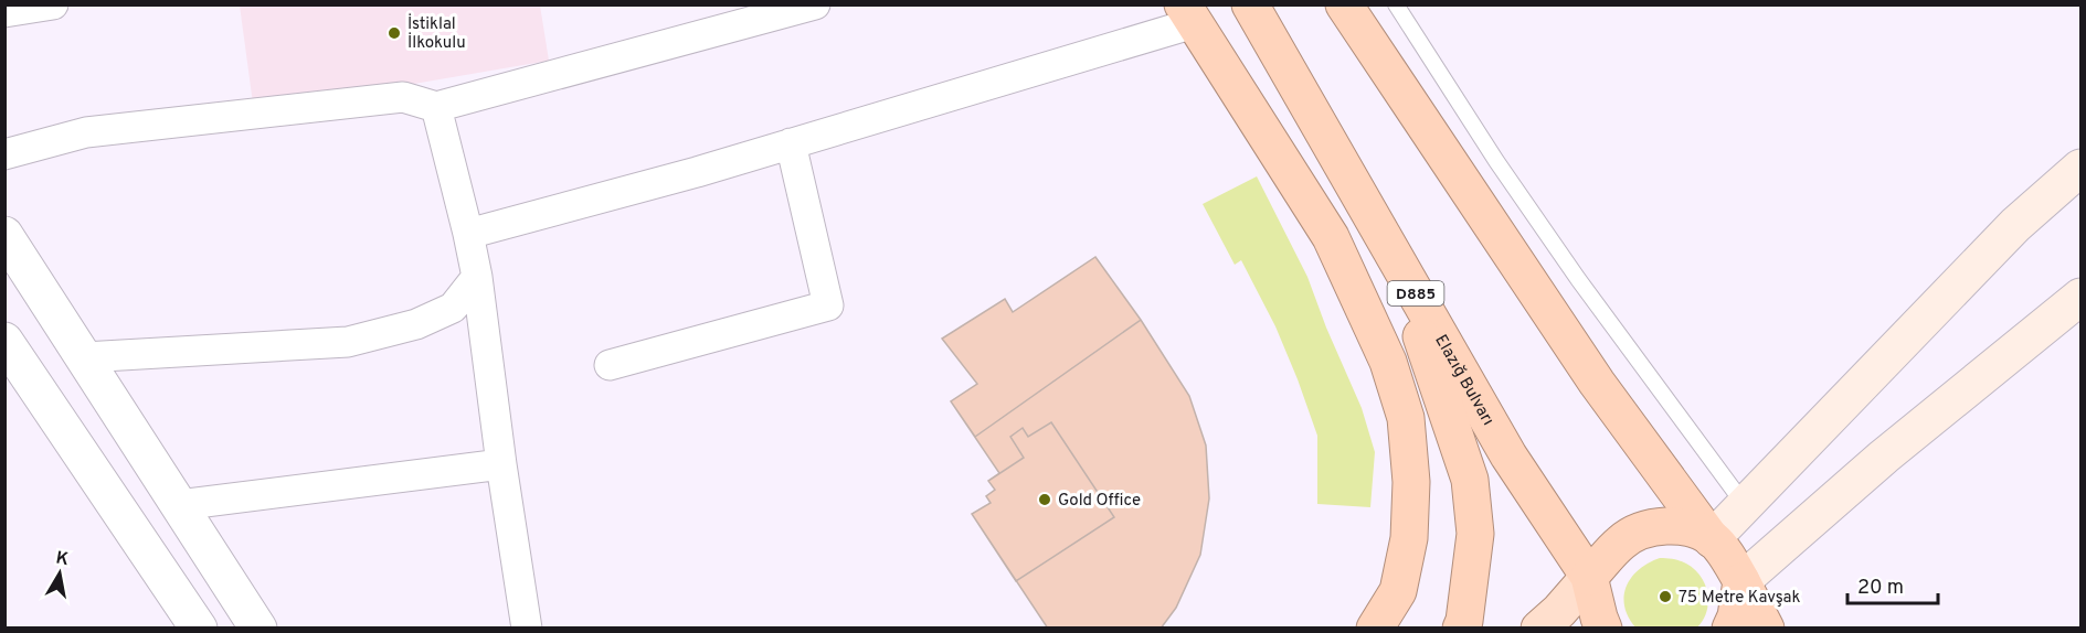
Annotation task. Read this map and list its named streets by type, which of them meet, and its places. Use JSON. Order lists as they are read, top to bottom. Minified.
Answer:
{"streets":{"highway":["D885","Elazığ Bulvarı"]},"places":["İstiklal İlkokulu","Gold Office","75 Metre Kavşak"],"scale_bar":"20 m","north":"top"}
